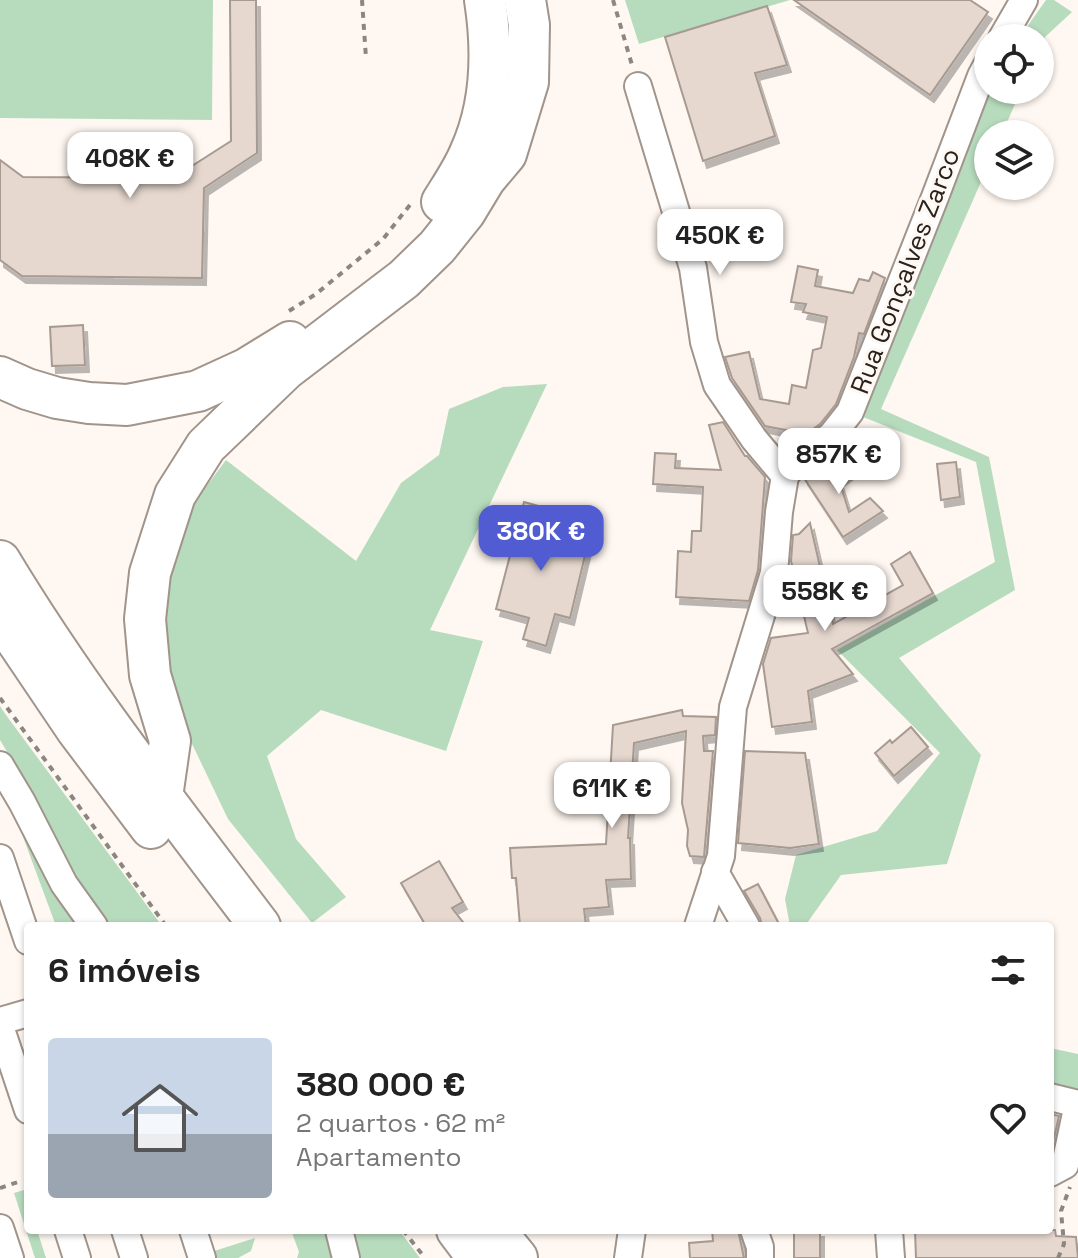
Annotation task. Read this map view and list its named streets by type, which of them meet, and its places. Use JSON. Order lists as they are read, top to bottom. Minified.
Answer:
{"streets":{"street":["Rua Gonçalves Zarco"]},"page":{"price":["408K €","450K €","857K €","380K €","558K €","611K €"],"heading":"6 imóveis","list":[{"name":"380 000 €","note":"2 quartos · 62 m² · Apartamento"}]}}
